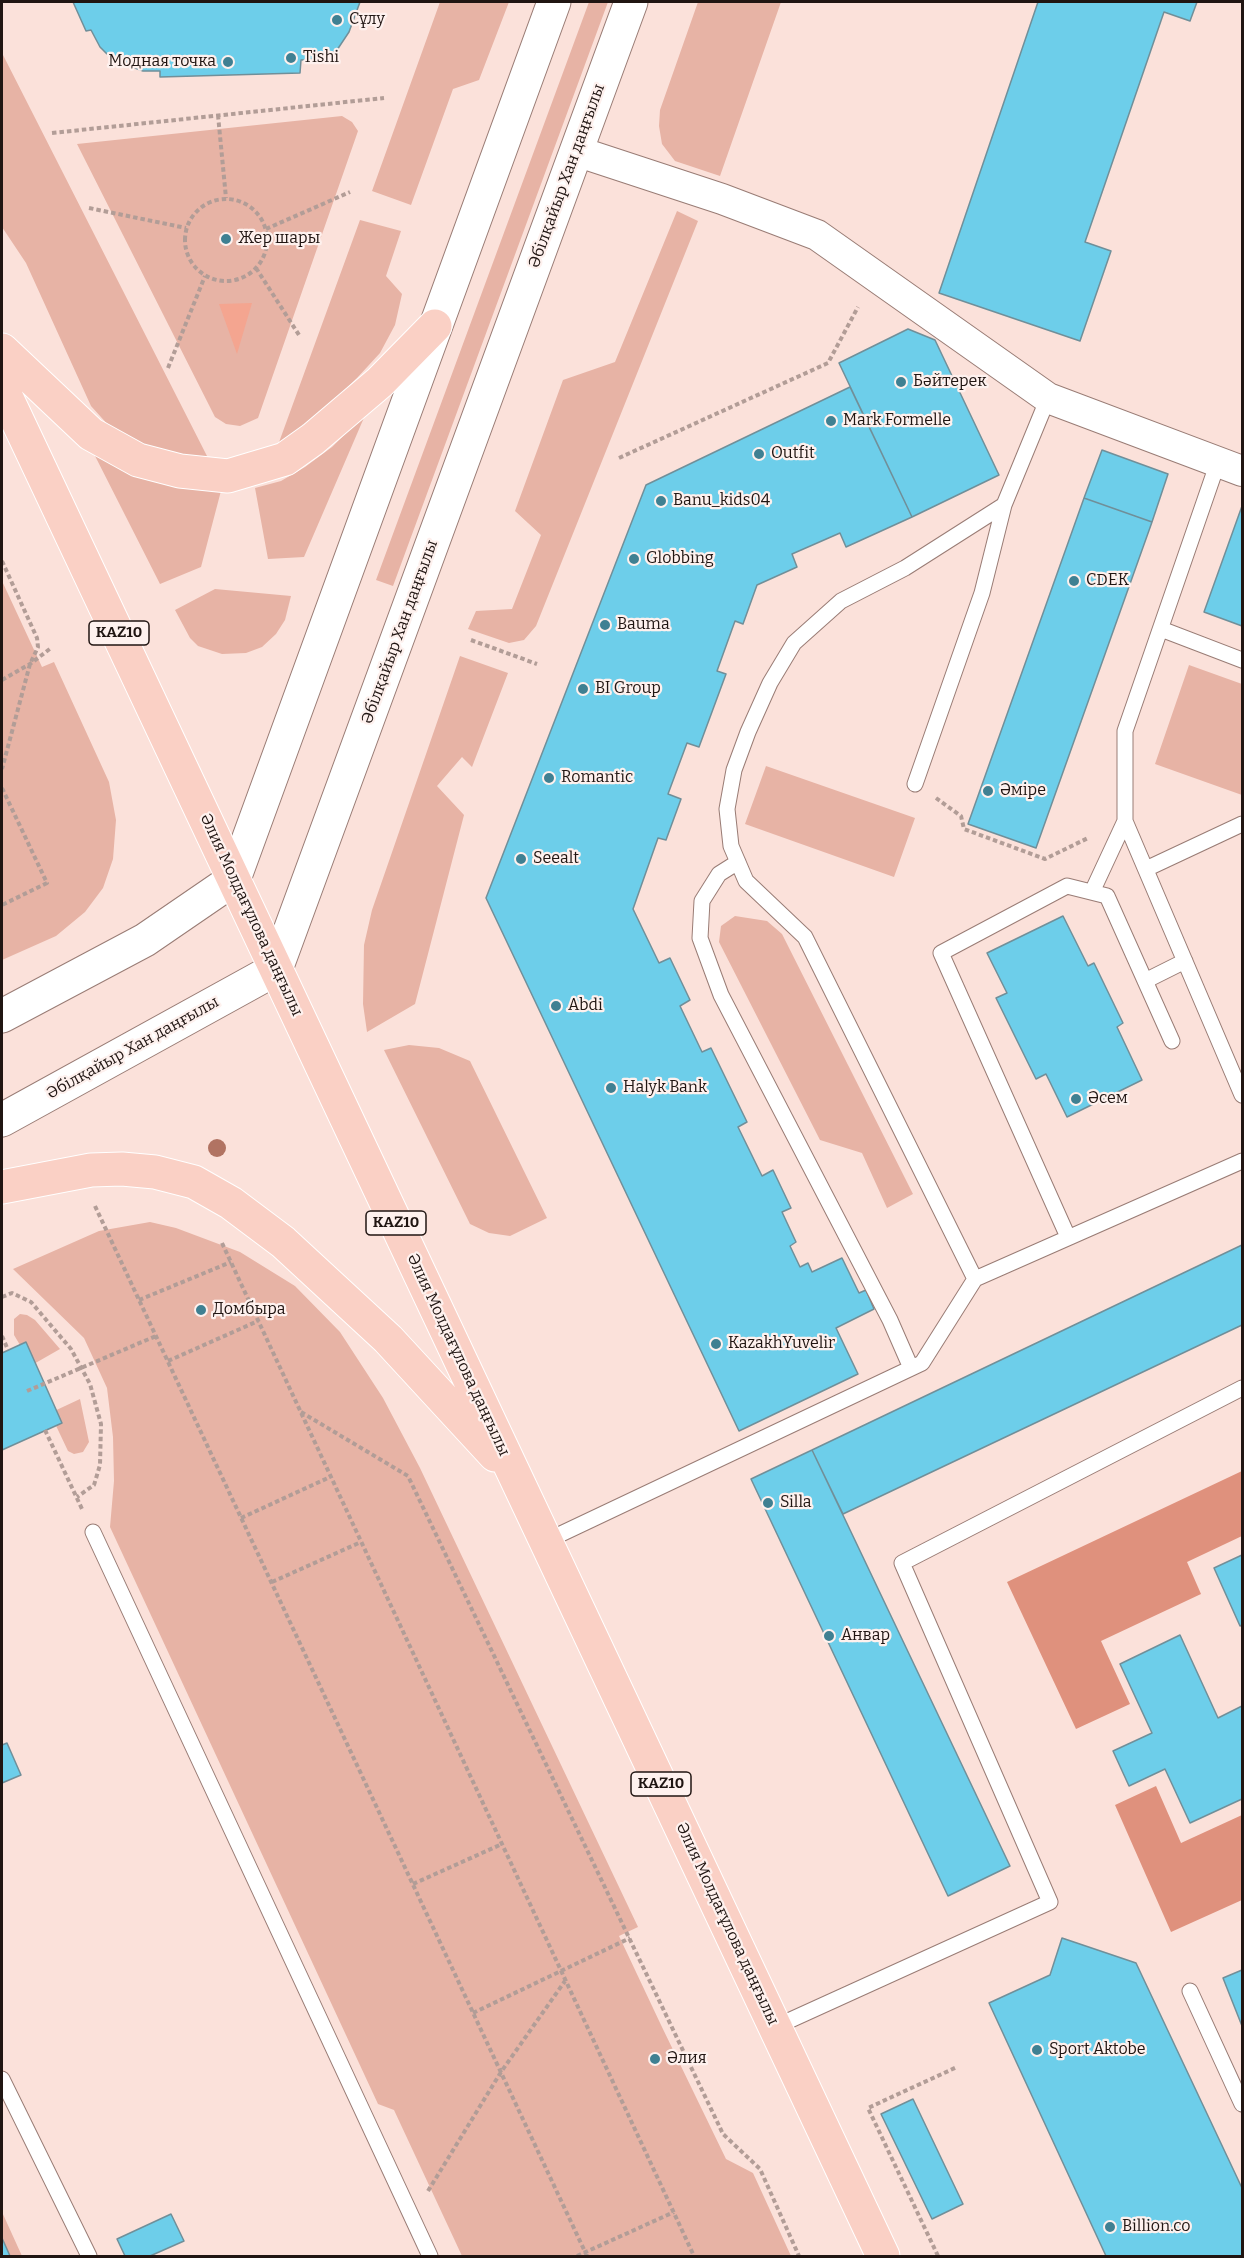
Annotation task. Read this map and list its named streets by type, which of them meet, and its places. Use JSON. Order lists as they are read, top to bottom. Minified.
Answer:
{"streets":{"main road":["Әбілқайыр Хан даңғылы","KAZ10","Әлия Молдағұлова даңғылы"]},"crossings":[["Әбілқайыр Хан даңғылы","Әлия Молдағұлова даңғылы"]],"places":["Сұлу","Tishi","Модная точка","Жер шары","Бәйтерек","Mark Formelle","Outfit","Banu_kids04","Globbing","CDEK","Bauma","BI Group","Romantic","Әміре","Seealt","Abdi","Halyk Bank","Әсем","Домбыра","KazakhYuvelir","Silla","Анвар","Sport Aktobe","Әлия","Billion.co"]}
